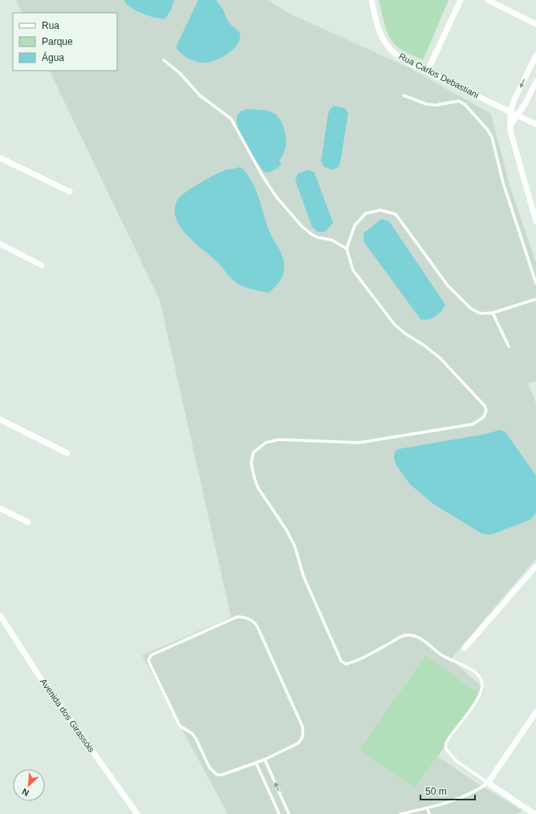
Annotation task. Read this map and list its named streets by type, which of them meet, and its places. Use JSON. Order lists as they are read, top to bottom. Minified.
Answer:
{"streets":{"street":["Rua Carlos Debastiani","Avenida dos Girassóis"]},"legend":["Rua","Parque","Água"],"scale_bar":"50 m","north":"bottom left"}
